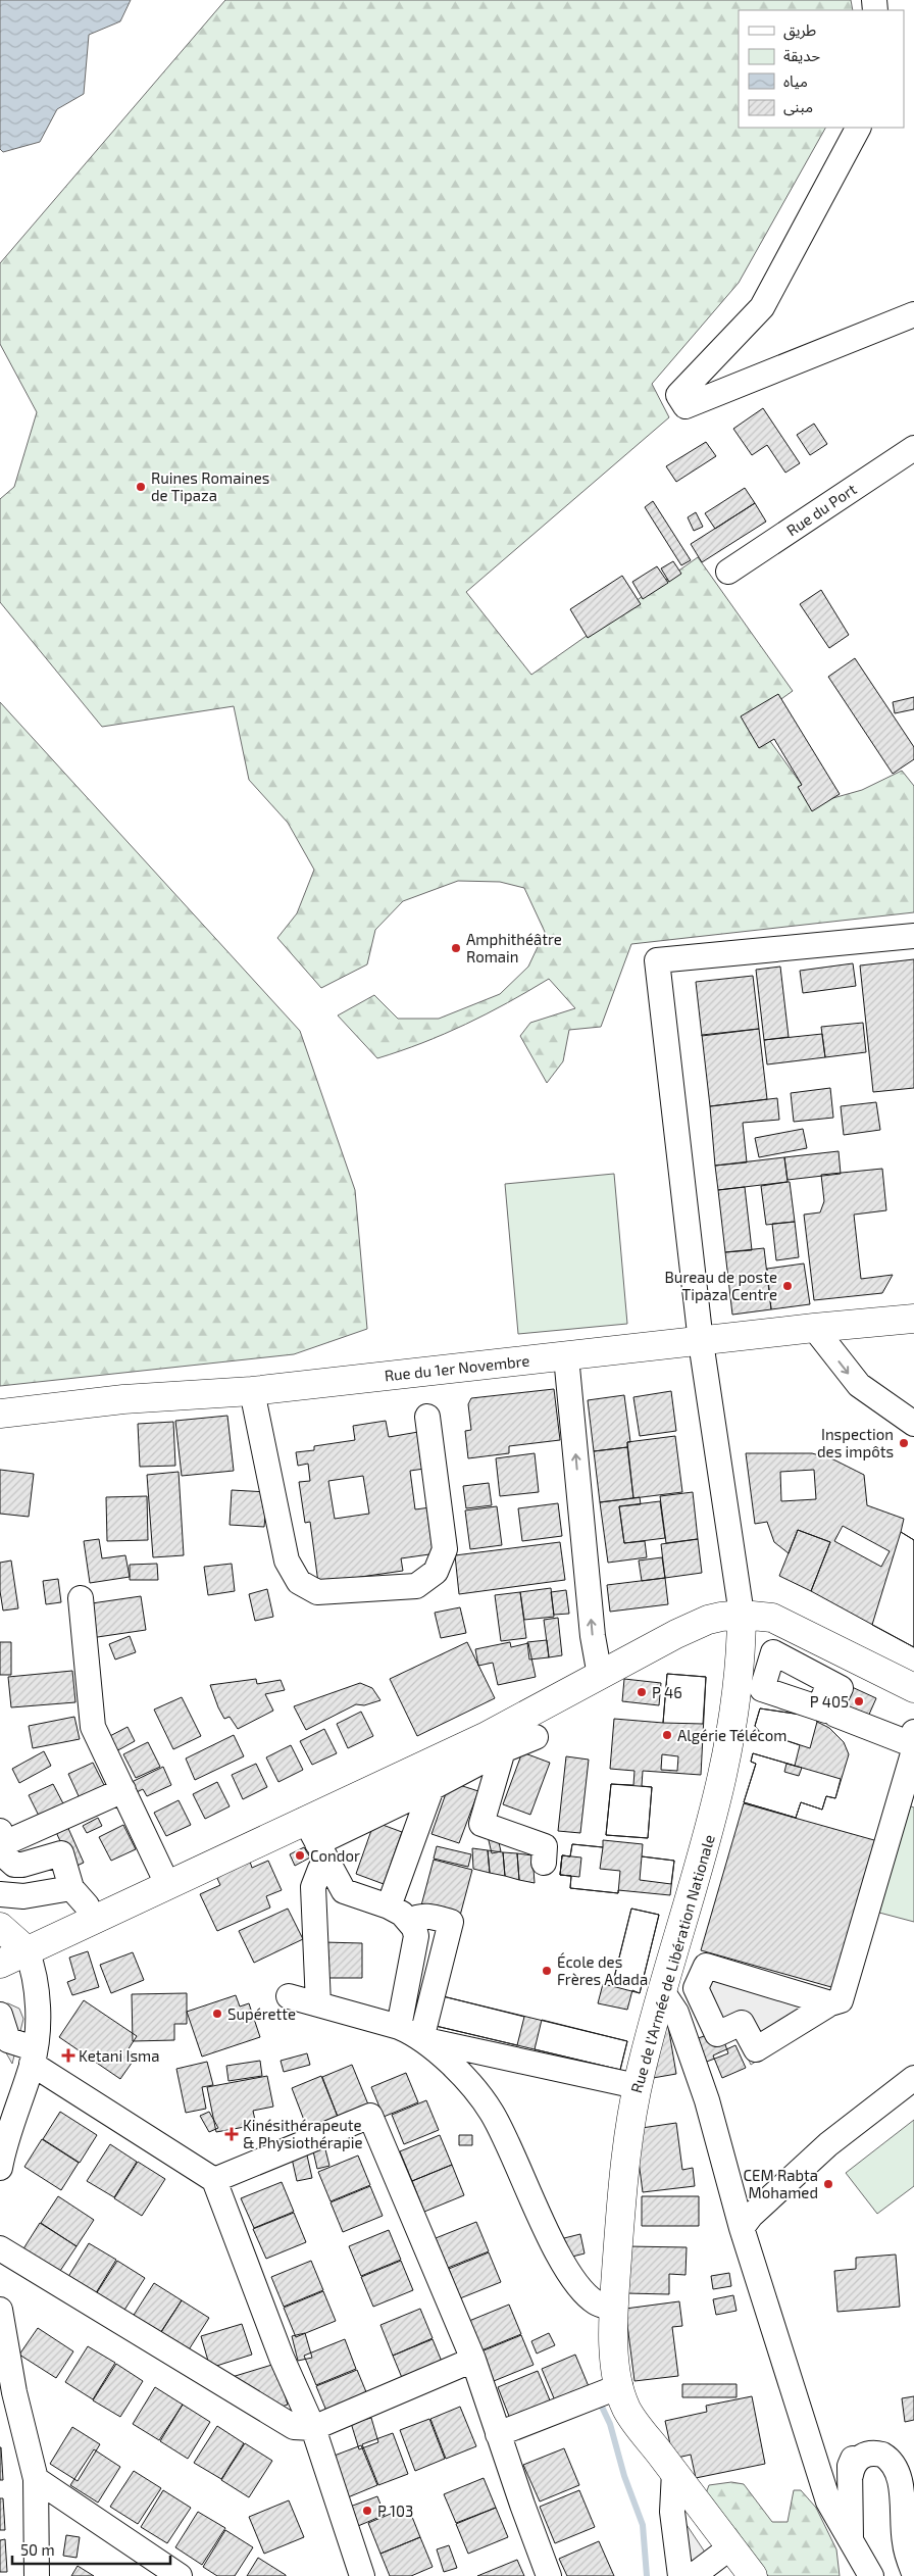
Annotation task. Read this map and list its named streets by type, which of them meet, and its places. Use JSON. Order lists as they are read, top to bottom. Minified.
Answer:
{"streets":{"main road":["Rue du 1er Novembre","Rue de l'Armée de Libération Nationale"],"street":["Rue du Port"]},"places":{"other":["Ruines Romaines de Tipaza","Amphithéâtre Romain","Bureau de poste Tipaza Centre","Inspection des impôts","P 46","P 405","Algérie Télécom","Condor","École des Frères Adada","Supérette","CEM Rabta Mohamed","P 103"],"health":["Ketani Isma","Kinésithérapeute & Physiothérapie"]},"legend":["طريق","حديقة","مياه","مبنى"],"scale_bar":"50 m"}
